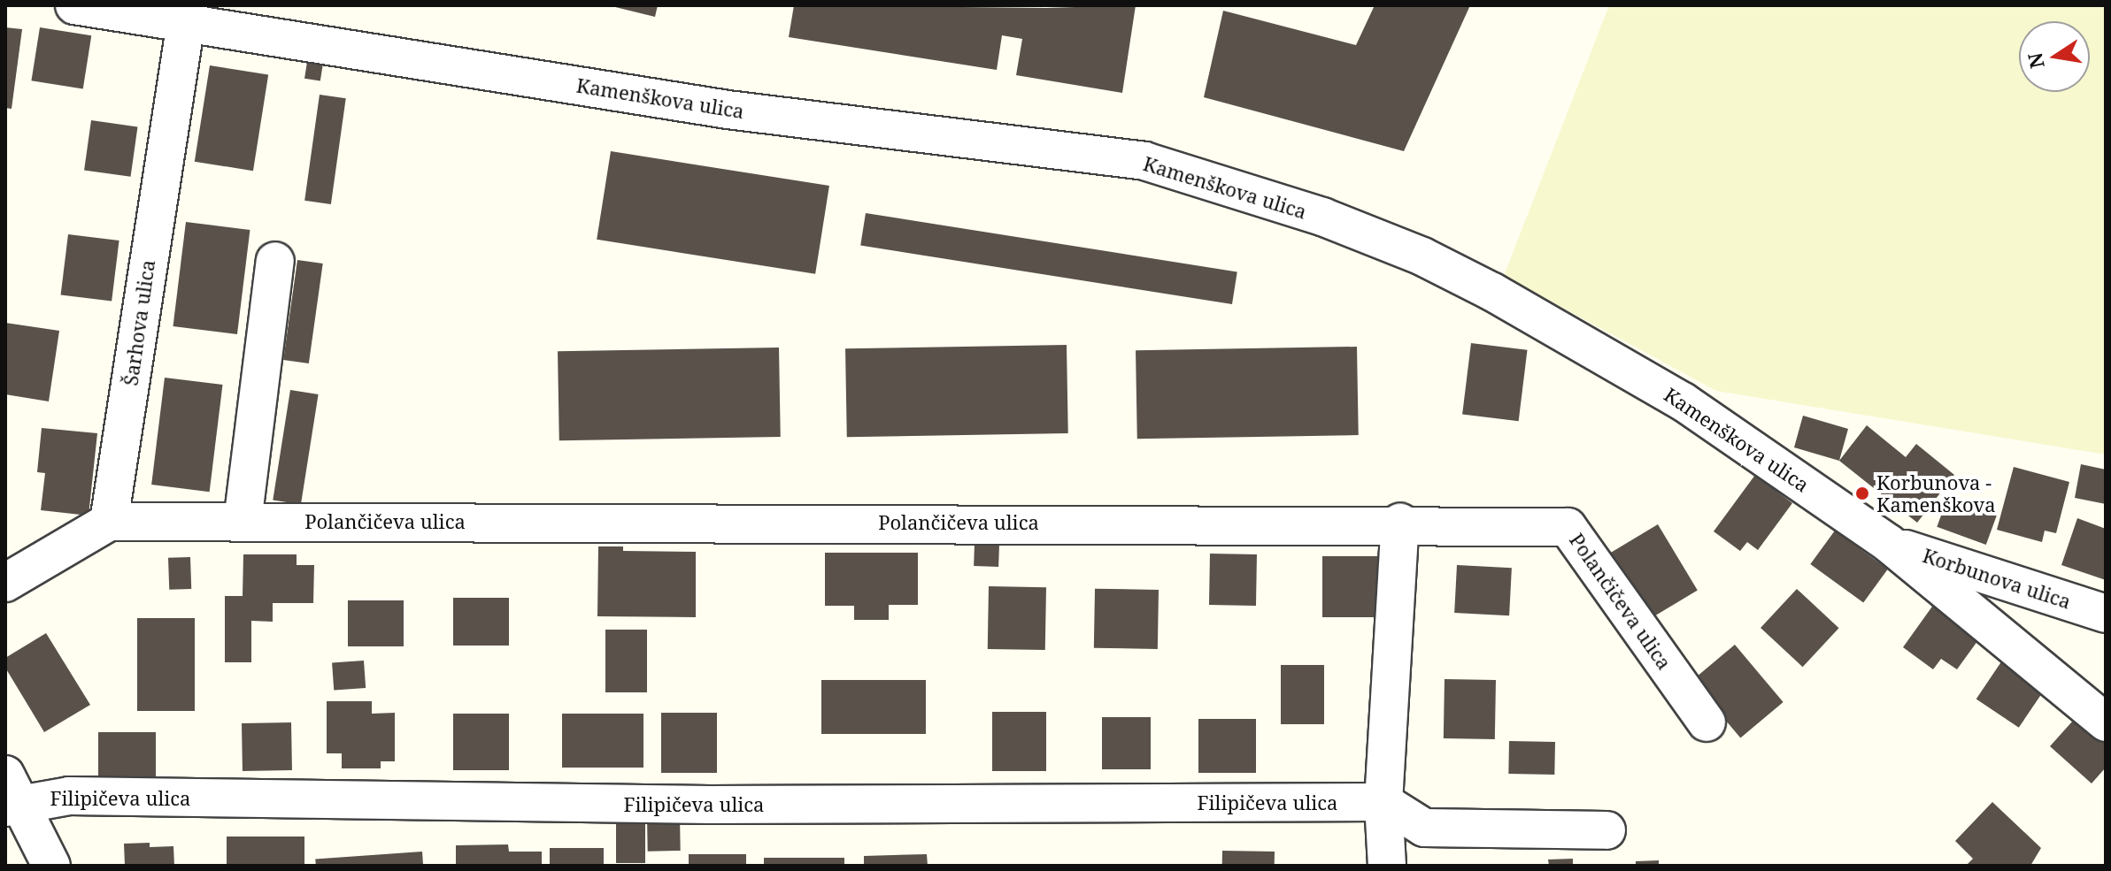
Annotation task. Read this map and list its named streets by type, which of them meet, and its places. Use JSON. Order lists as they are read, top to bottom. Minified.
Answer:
{"streets":{"street":["Kamenškova ulica","Šarhova ulica","Polančičeva ulica","Korbunova ulica","Filipičeva ulica"]},"crossings":[["Kamenškova ulica","Šarhova ulica"],["Kamenškova ulica","Korbunova ulica"],["Šarhova ulica","Polančičeva ulica"]],"places":["Korbunova - Kamenškova"],"north":"left"}
